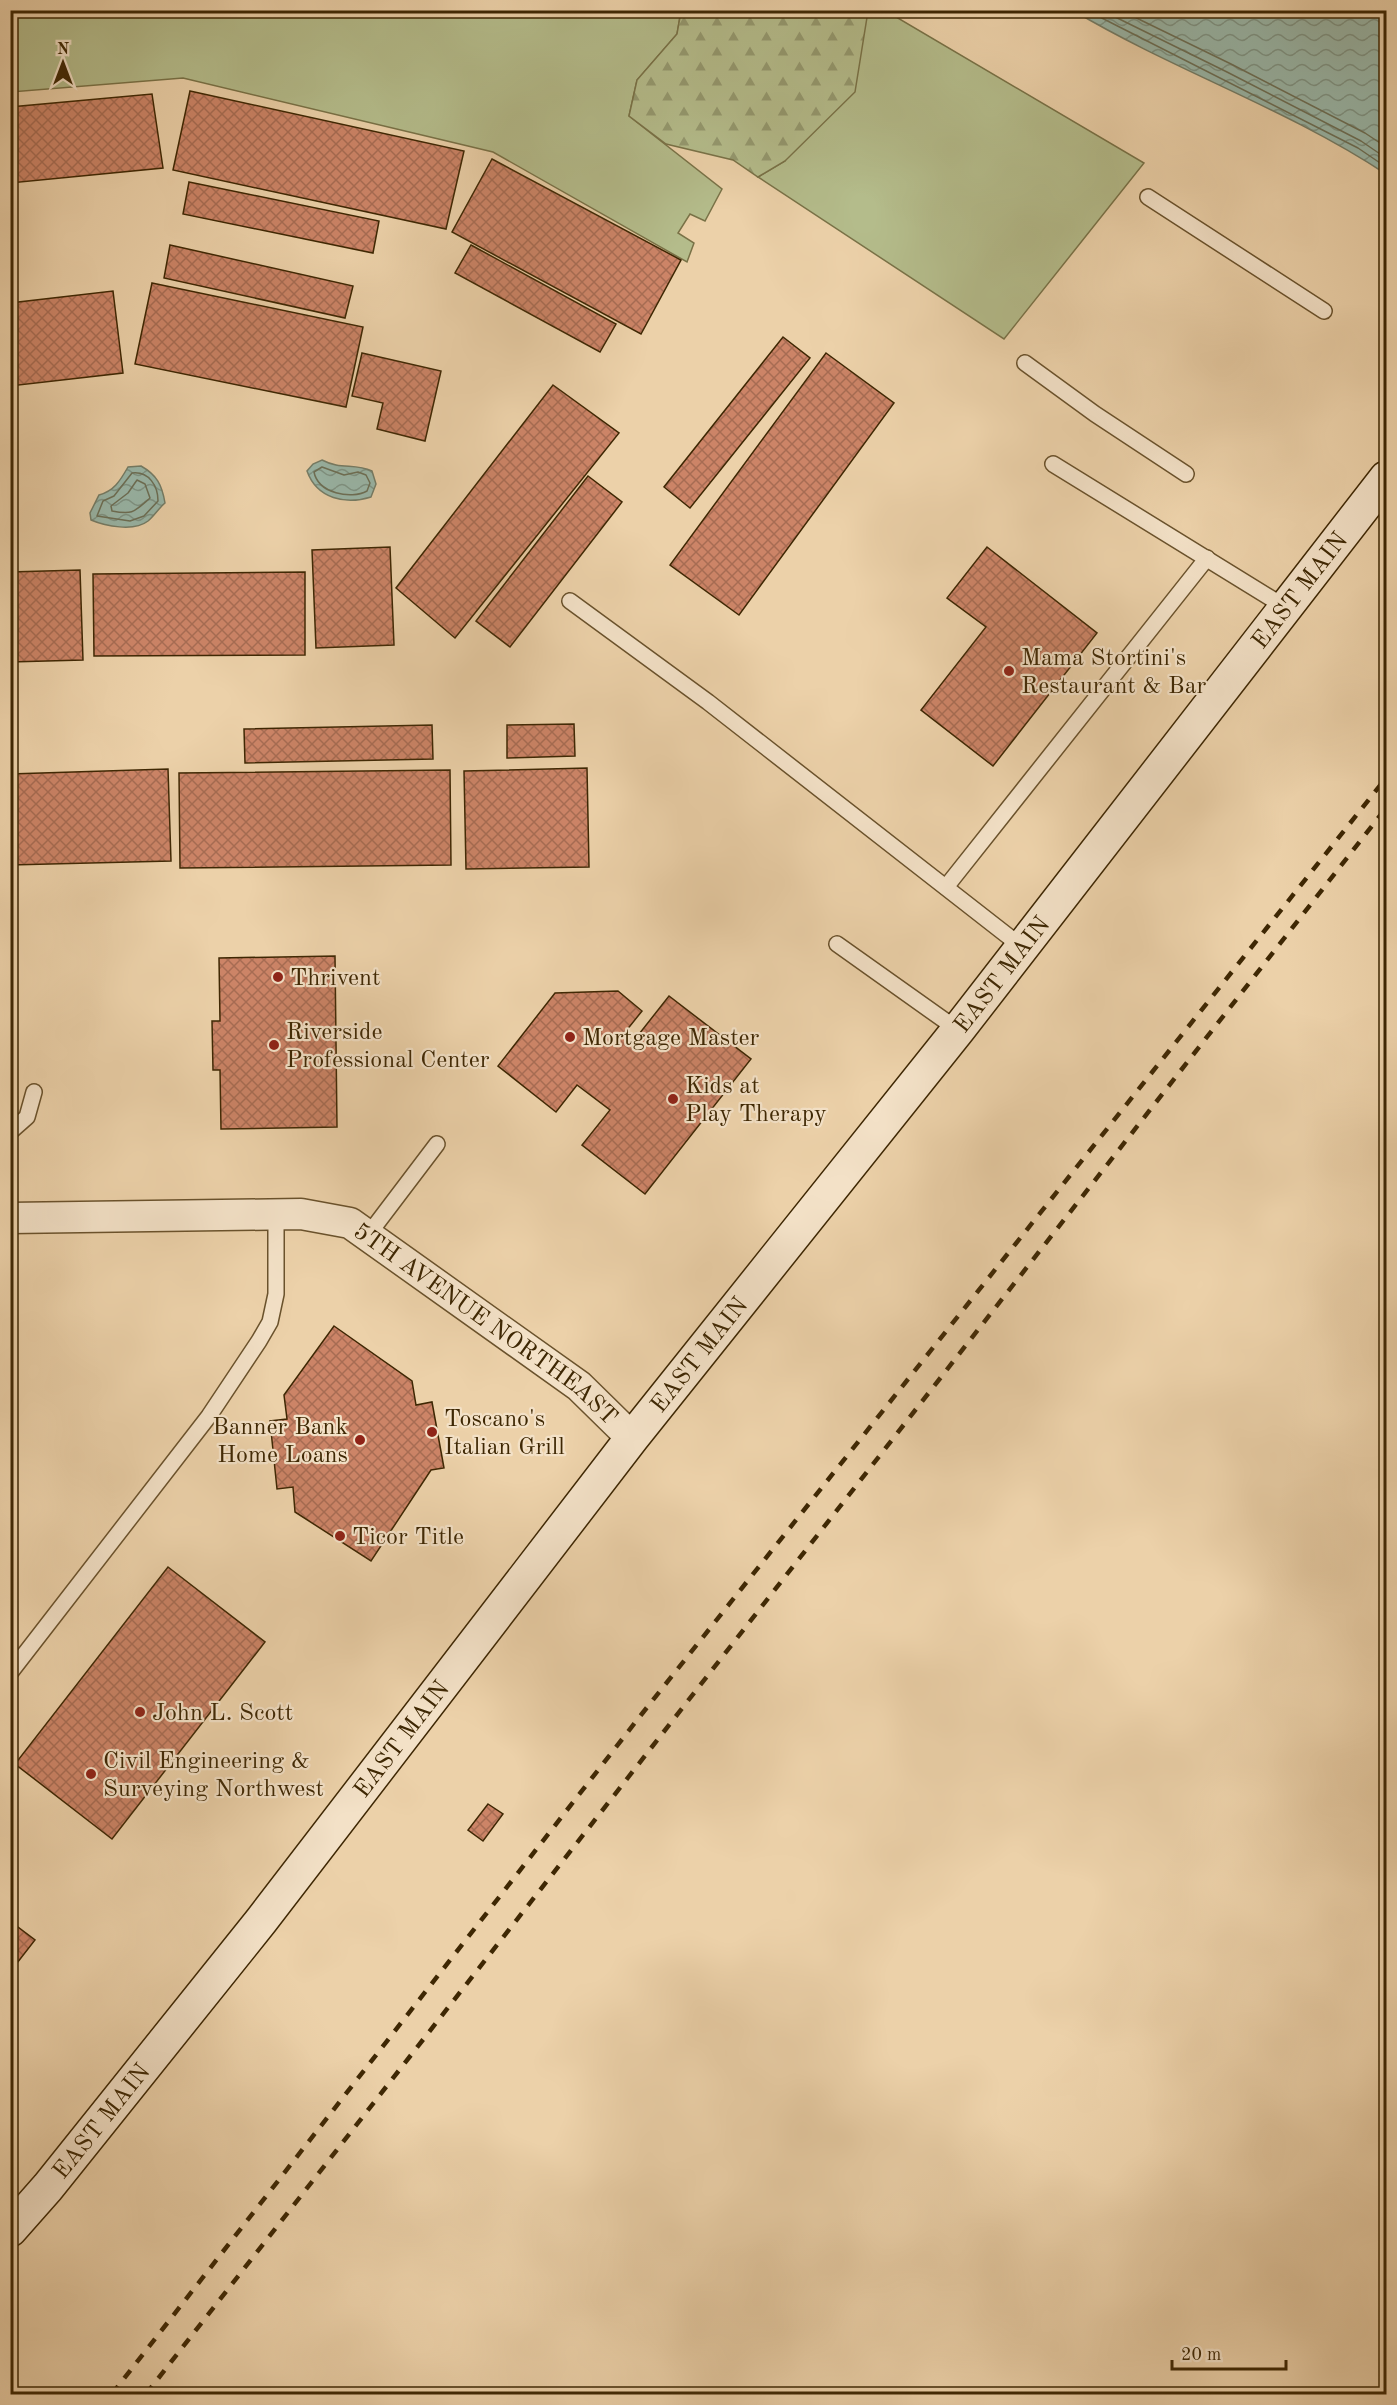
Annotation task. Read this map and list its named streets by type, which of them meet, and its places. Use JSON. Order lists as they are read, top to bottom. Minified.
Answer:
{"streets":{"main road":["EAST MAIN"],"street":["5TH AVENUE NORTHEAST"]},"crossings":[["EAST MAIN","5TH AVENUE NORTHEAST"]],"places":["Mama Stortini's Restaurant & Bar","Thrivent","Mortgage Master","Riverside Professional Center","Kids at Play Therapy","Toscano's Italian Grill","Banner Bank Home Loans","Ticor Title","John L. Scott","Civil Engineering & Surveying Northwest"],"scale_bar":"20 m","north":"top"}
